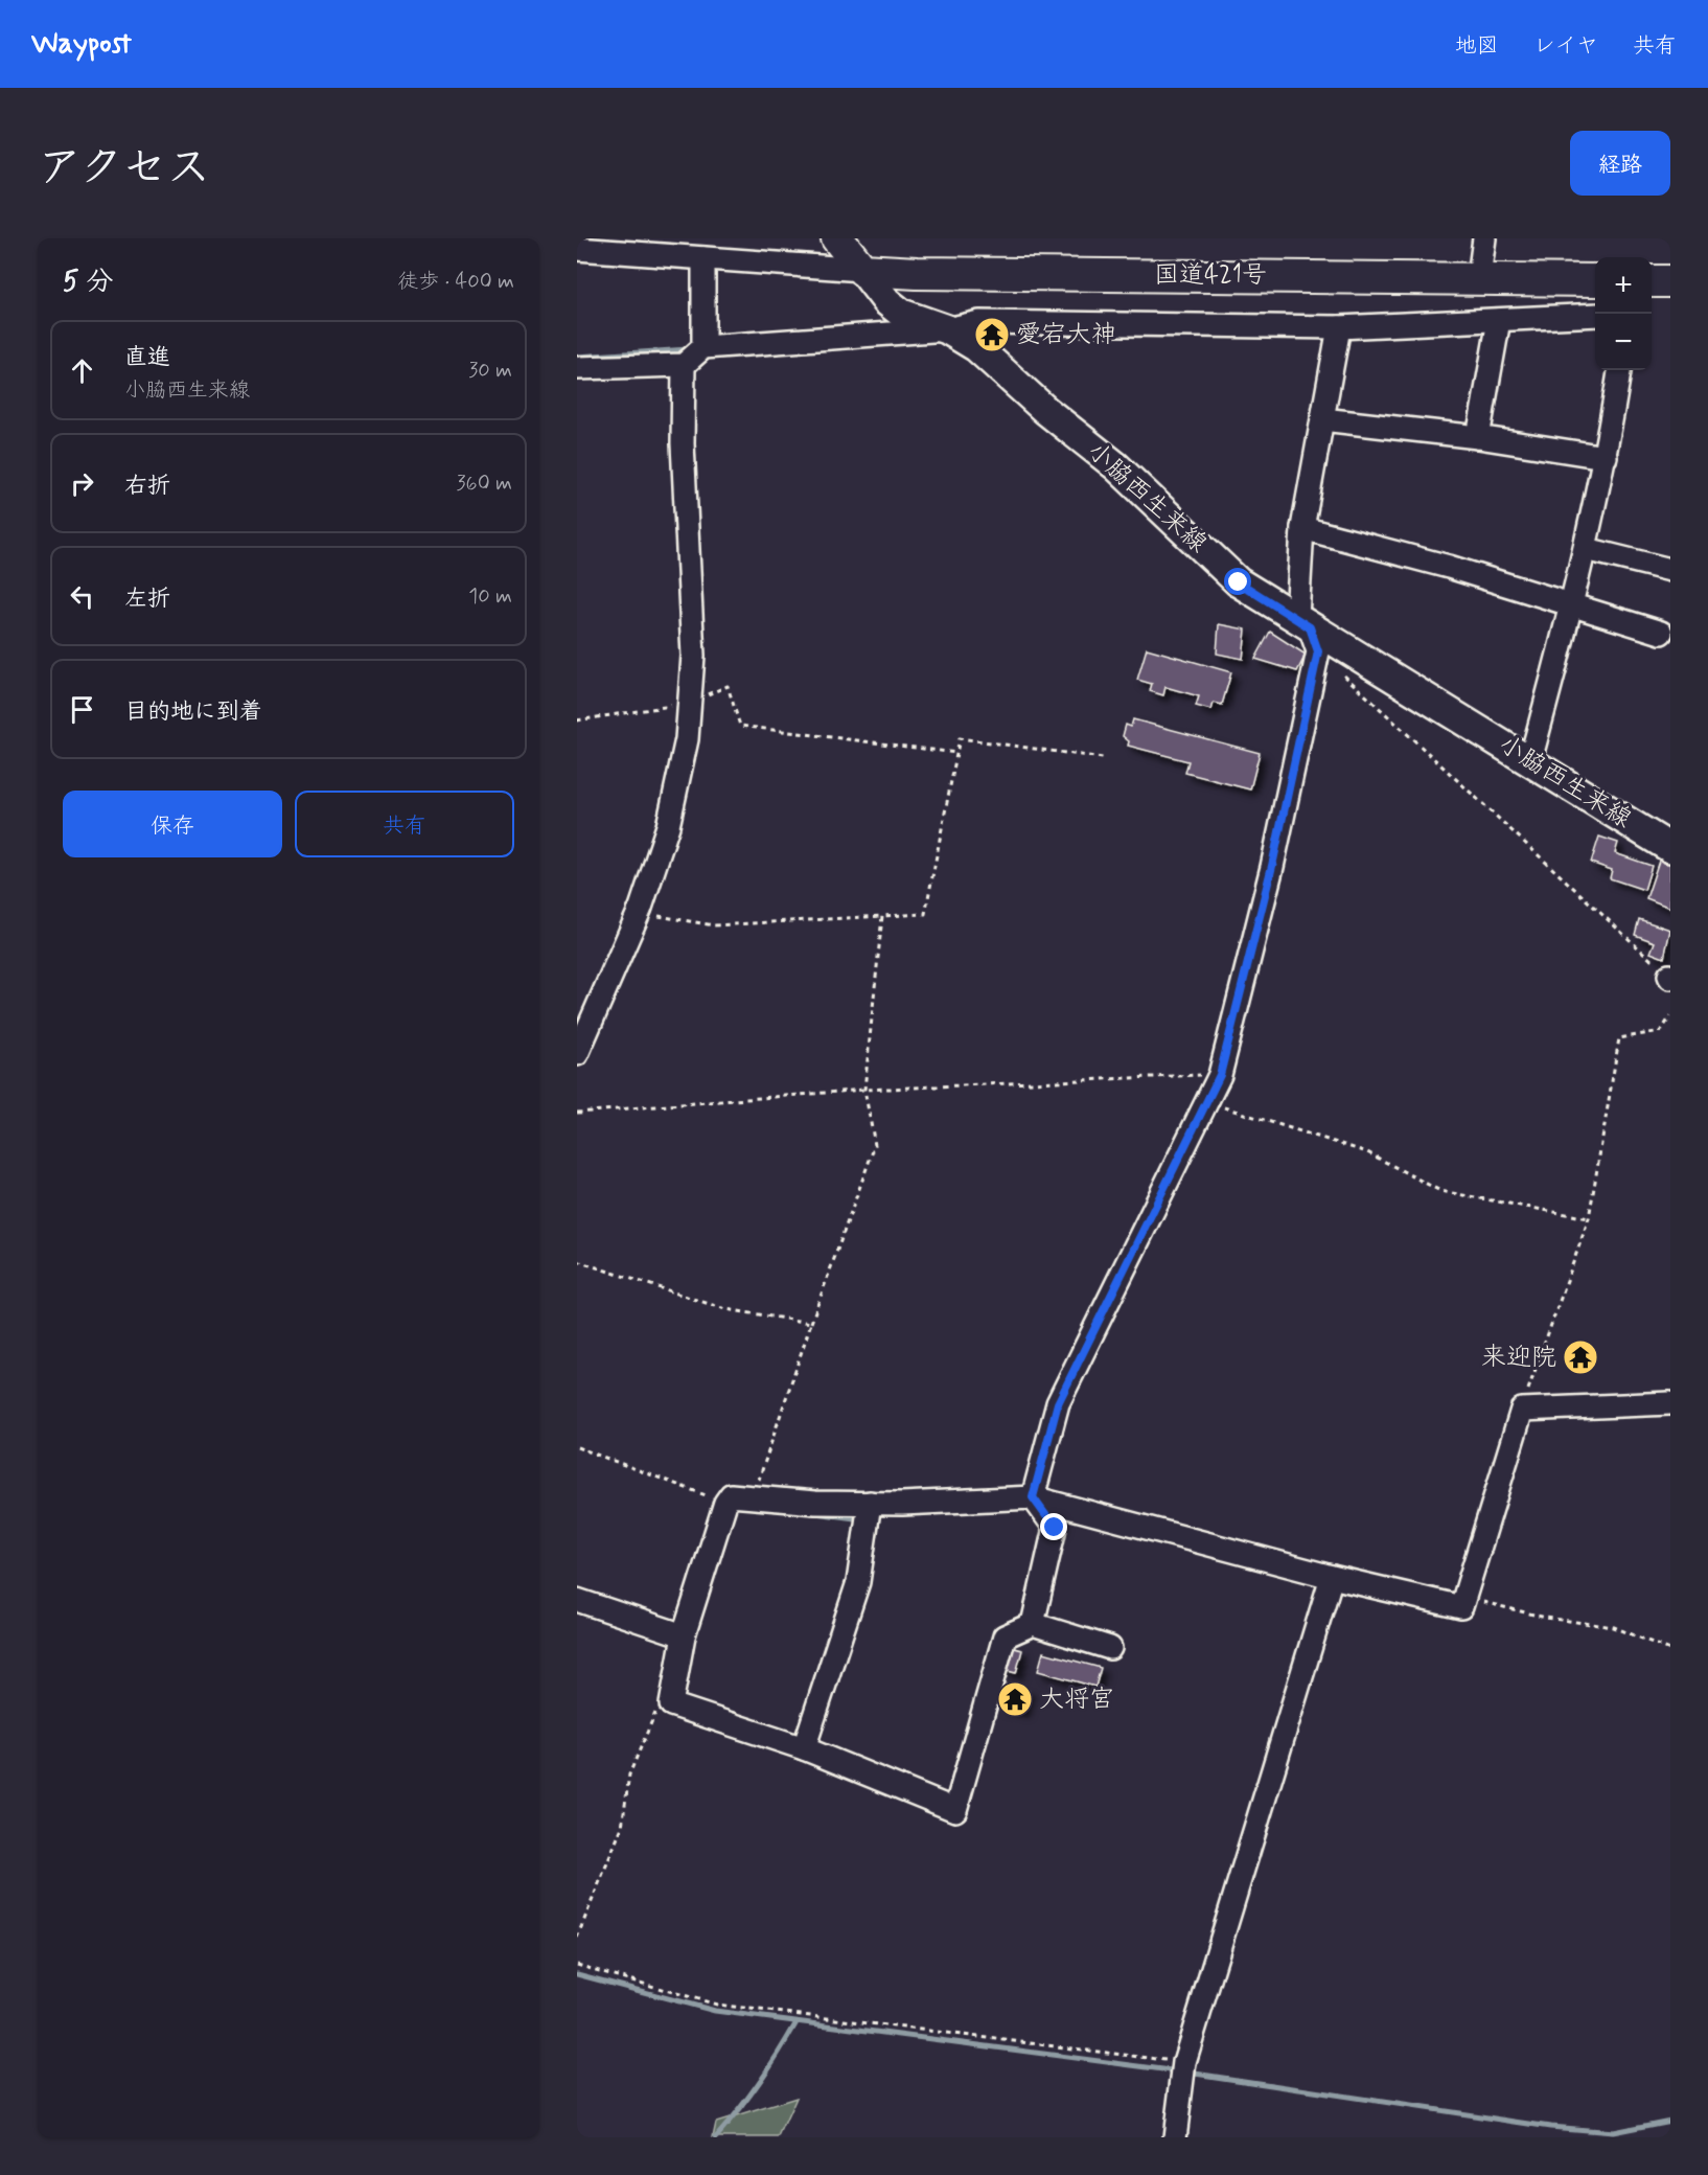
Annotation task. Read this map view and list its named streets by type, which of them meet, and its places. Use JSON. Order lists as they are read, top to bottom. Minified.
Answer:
{"streets":{"highway":["国道421号"],"main road":["小脇西生来線"]},"crossings":[["国道421号","小脇西生来線"]],"places":{"temple":["愛宕大神","来迎院","大将宮"]},"page":{"header":"Waypost","nav":["地図","レイヤ","共有"],"title":"アクセス","buttons":["経路",["保存","共有"]],"heading":["5 分","徒歩 · 400 m"],"map_buttons":["+","−"],"list":[["直進","小脇西生来線","30 m"],["右折","360 m"],["左折","10 m"],"目的地に到着"]}}
